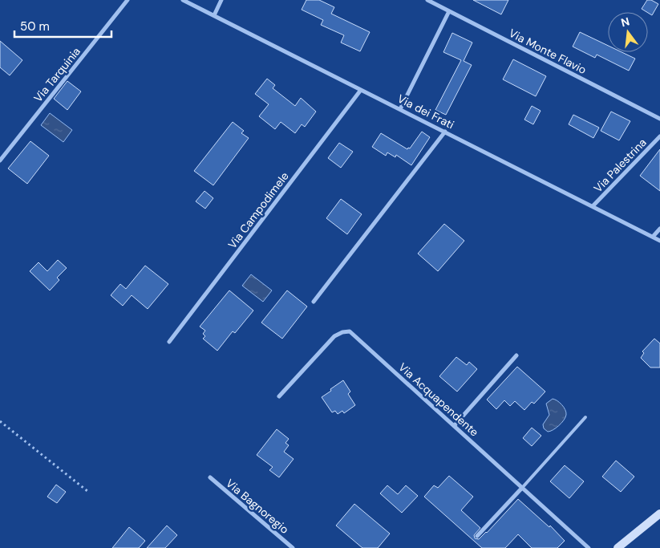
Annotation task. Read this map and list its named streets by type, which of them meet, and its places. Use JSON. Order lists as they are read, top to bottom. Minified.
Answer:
{"streets":{"street":["Via Monte Flavio","Via Tarquinia","Via dei Frati","Via Palestrina","Via Campodimele","Via Acquapendente","Via Bagnoregio"]},"crossings":[["Via dei Frati","Via Palestrina"],["Via dei Frati","Via Campodimele"]],"scale_bar":"50 m","north":"top"}
